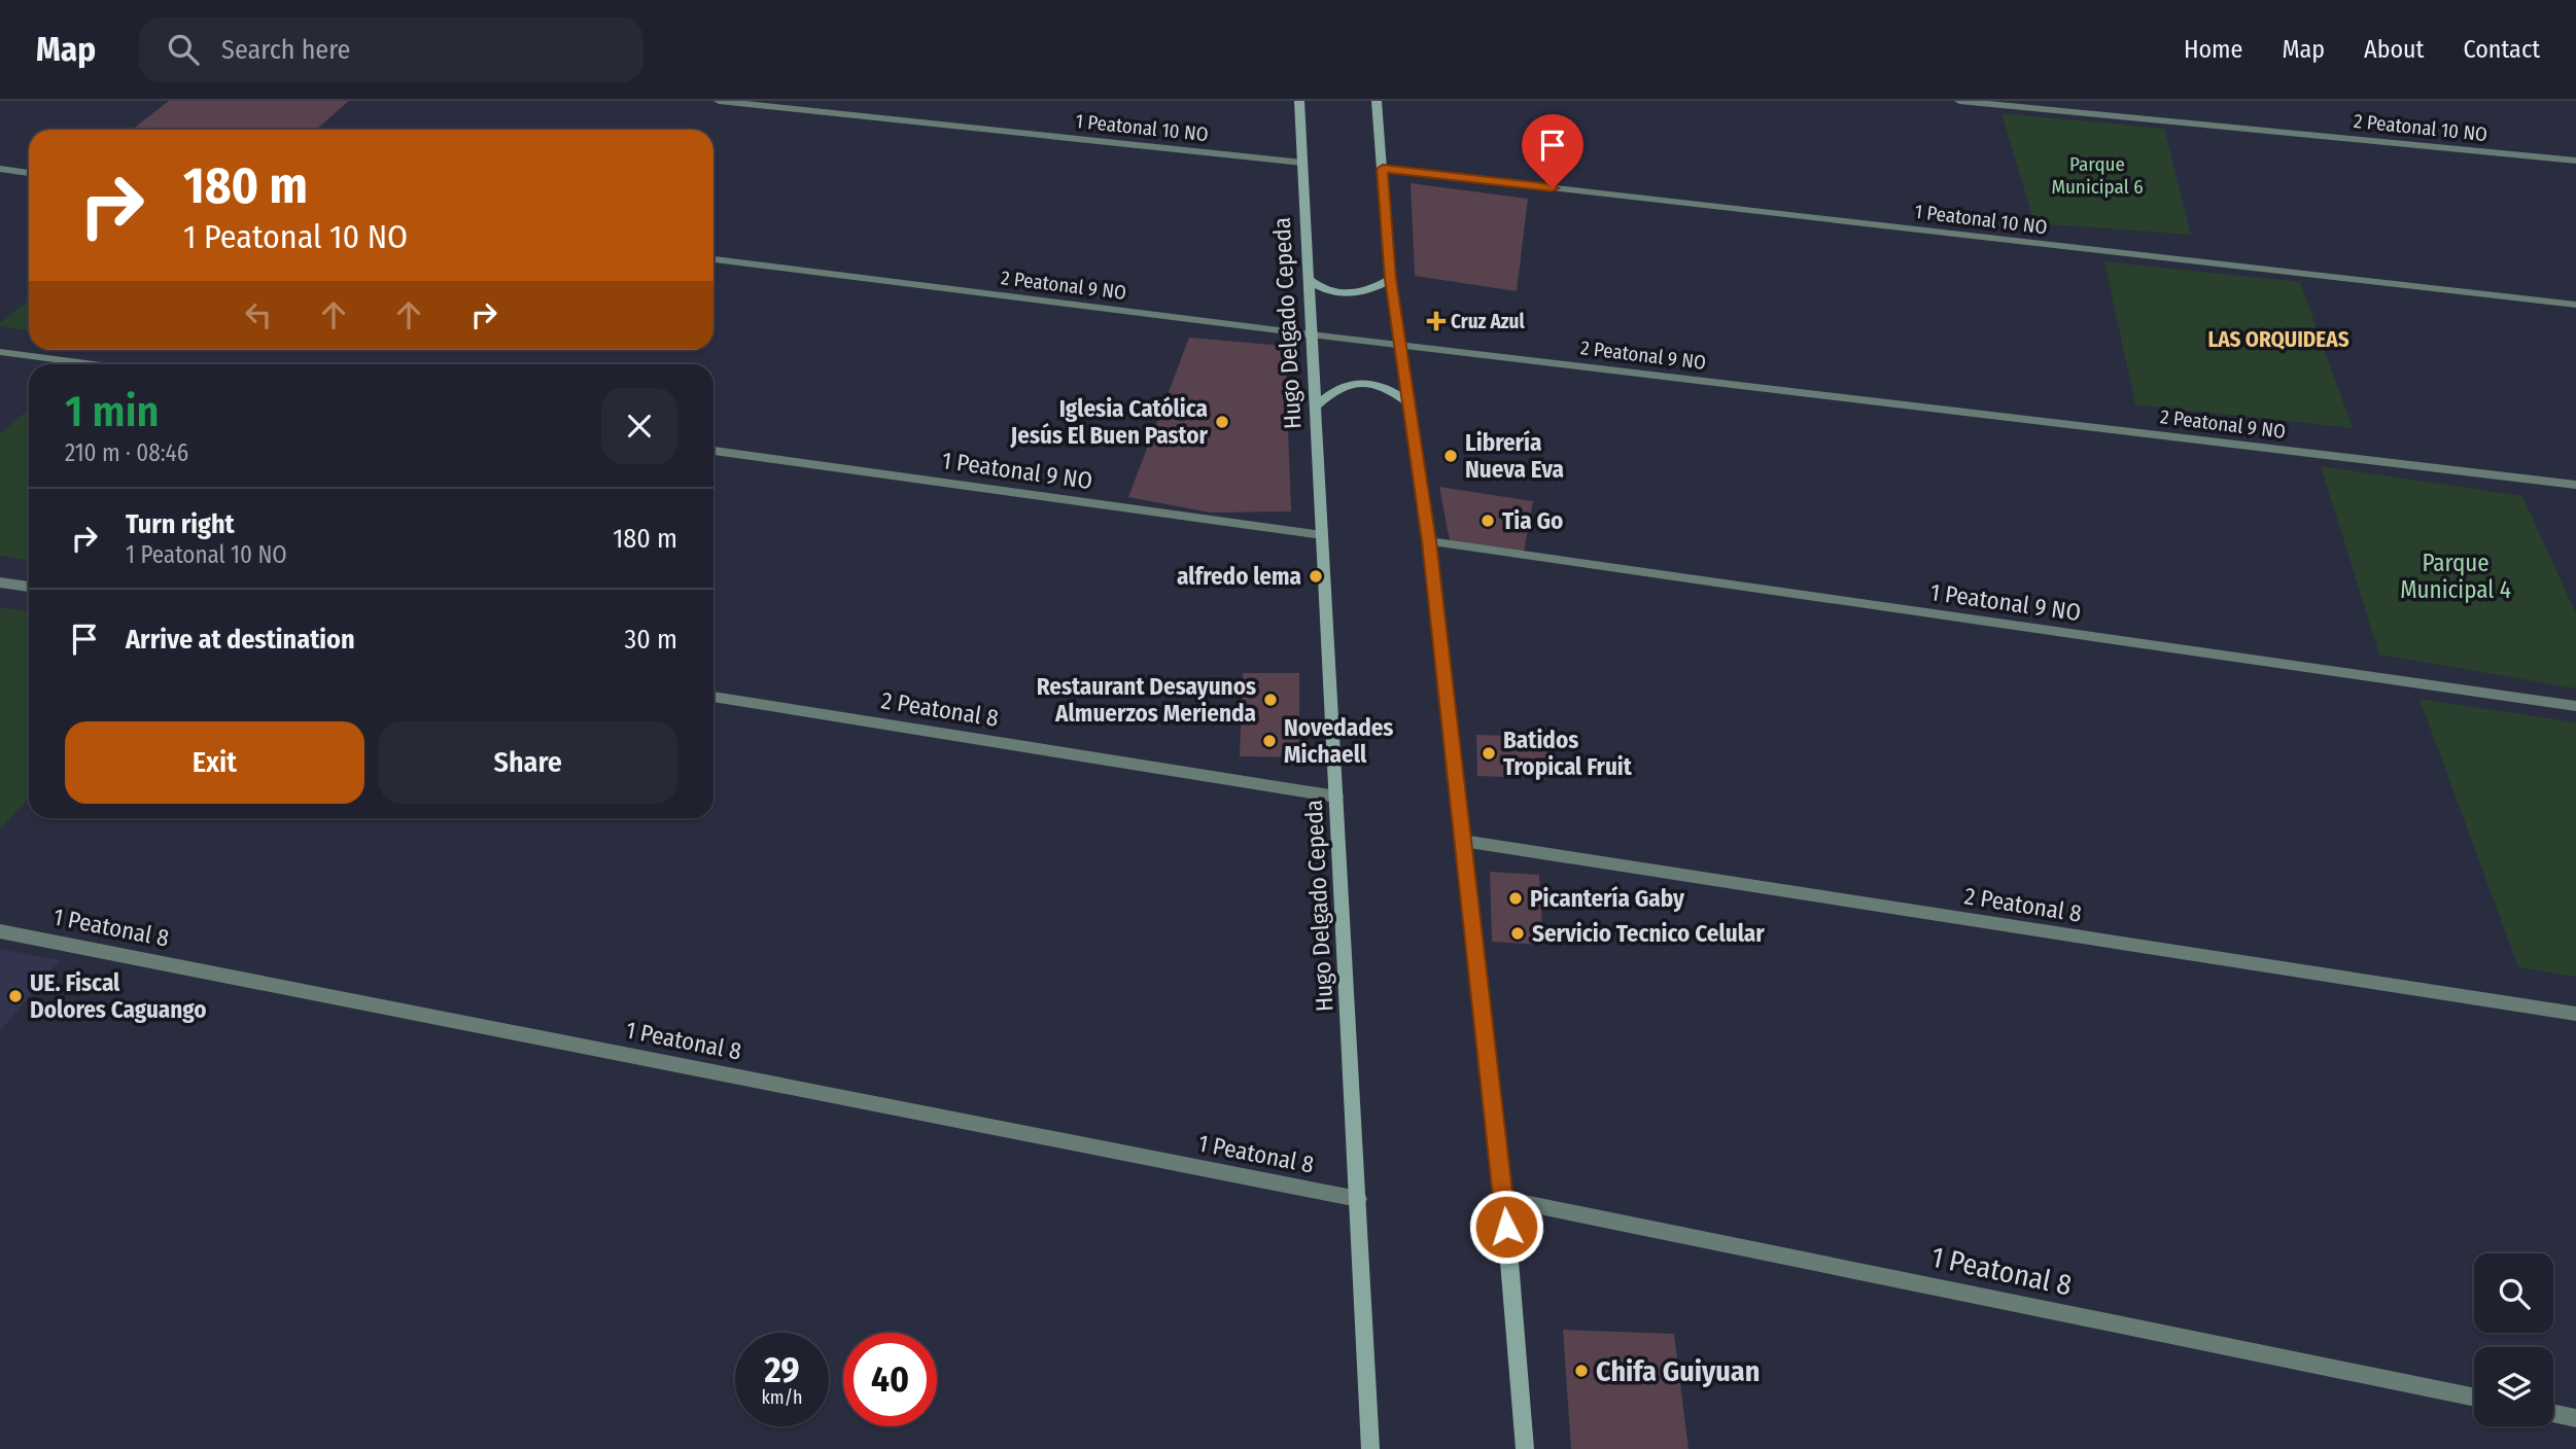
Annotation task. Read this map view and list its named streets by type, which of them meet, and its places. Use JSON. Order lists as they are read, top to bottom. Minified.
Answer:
{"streets":{"street":["1 Peatonal 10 NO","2 Peatonal 10 NO","2 Peatonal 9 NO","Hugo Delgado Cepeda","1 Peatonal 9 NO","2 Peatonal 8","1 Peatonal 8"]},"crossings":[["1 Peatonal 10 NO","Hugo Delgado Cepeda"],["2 Peatonal 9 NO","Hugo Delgado Cepeda"],["Hugo Delgado Cepeda","1 Peatonal 9 NO"],["Hugo Delgado Cepeda","2 Peatonal 8"],["Hugo Delgado Cepeda","1 Peatonal 8"]],"districts":["LAS ORQUIDEAS"],"parks":["Parque Municipal 6","Parque Municipal 4"],"places":{"health":["Cruz Azul"],"other":["Iglesia Católica Jesús El Buen Pastor","Librería Nueva Eva","Tia Go","alfredo lema","Restaurant Desayunos Almuerzos Merienda","Novedades Michaell","Batidos Tropical Fruit","Picantería Gaby","Servicio Tecnico Celular","UE. Fiscal Dolores Caguango","Chifa Guiyuan"]},"page":{"header":"Map","search":"Search here","nav":["Home","Map","About","Contact"],"turn":["180 m","1 Peatonal 10 NO"],"heading":["1 min","210 m · 08:46"],"list":[{"name":"Turn right","note":"1 Peatonal 10 NO","value":"180 m"},{"name":"Arrive at destination","value":"30 m"}],"buttons":["Exit","Share"],"speed":"29 km/h","limit":"40"}}
